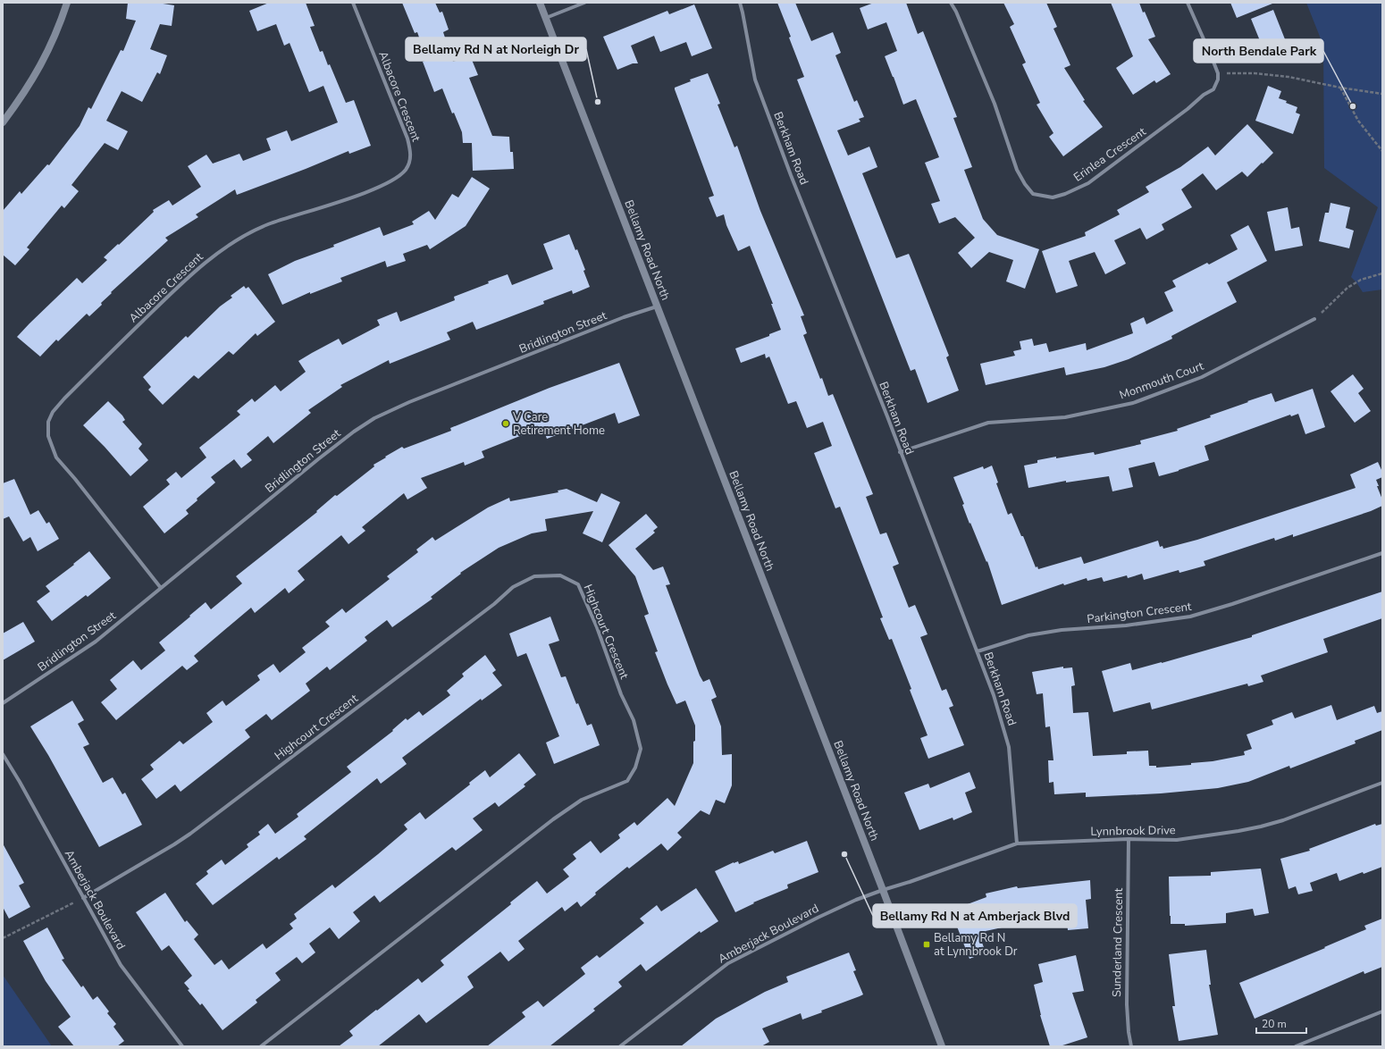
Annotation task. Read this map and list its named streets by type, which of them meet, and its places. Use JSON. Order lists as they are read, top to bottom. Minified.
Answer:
{"streets":{"street":["Albacore Crescent","Berkham Road","Erinlea Crescent","Bellamy Road North","Bridlington Street","Monmouth Court","Parkington Crescent","Highcourt Crescent","Lynnbrook Drive","Amberjack Boulevard","Sunderland Crescent"]},"crossings":[["Albacore Crescent","Bridlington Street"],["Berkham Road","Monmouth Court"],["Berkham Road","Parkington Crescent"],["Berkham Road","Lynnbrook Drive"],["Bellamy Road North","Bridlington Street"],["Bellamy Road North","Lynnbrook Drive"],["Bellamy Road North","Amberjack Boulevard"],["Highcourt Crescent","Amberjack Boulevard"],["Lynnbrook Drive","Amberjack Boulevard"],["Lynnbrook Drive","Sunderland Crescent"]],"places":{"other":["Bellamy Rd N at Norleigh Dr","North Bendale Park","V Care Retirement Home","Bellamy Rd N at Amberjack Blvd"],"transit":["Bellamy Rd N at Lynnbrook Dr"]},"scale_bar":"20 m"}
